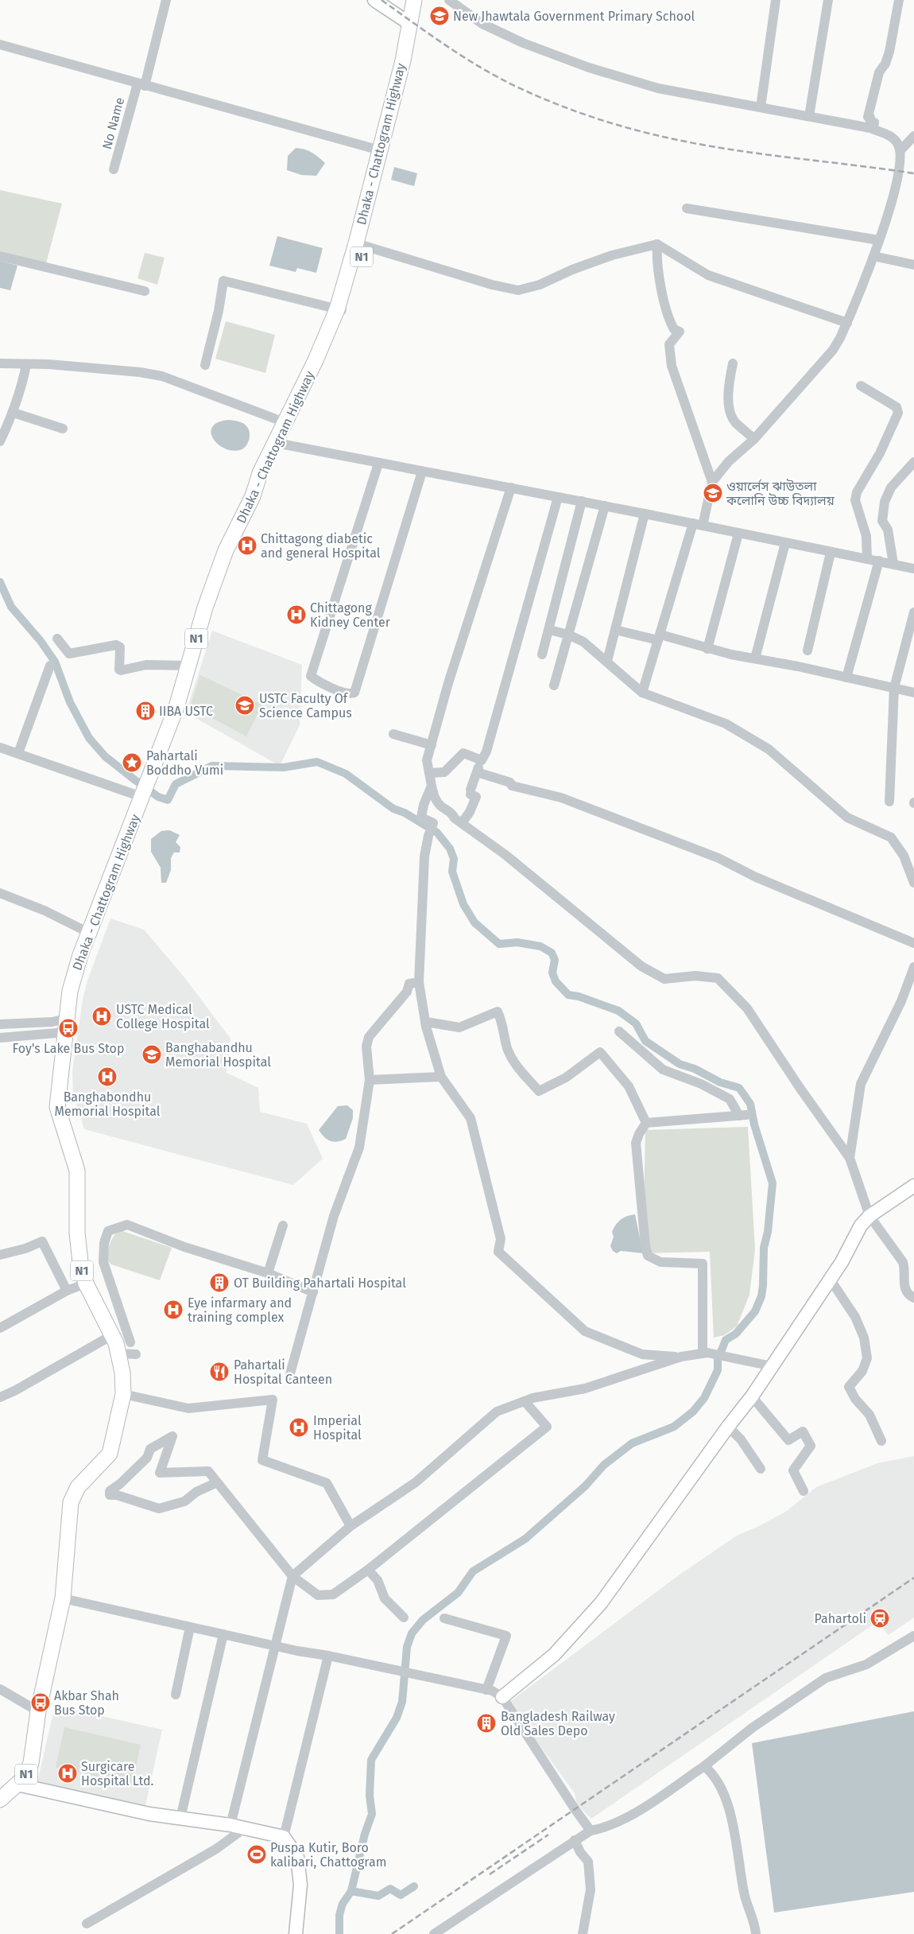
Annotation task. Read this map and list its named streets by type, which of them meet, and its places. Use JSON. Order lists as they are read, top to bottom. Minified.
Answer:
{"streets":{"highway":["Dhaka - Chattogram Highway","N1"],"street":["No Name"]},"crossings":[["Dhaka - Chattogram Highway","N1"]],"places":{"school or university":["New Jhawtala Government Primary School","ওয়ার্লেস ঝাউতলা কলোনি উচ্চ বিদ্যালয়","USTC Faculty Of Science Campus","Banghabandhu Memorial Hospital"],"hospital":["Chittagong diabetic and general Hospital","Chittagong Kidney Center","USTC Medical College Hospital","Banghabondhu Memorial Hospital","Eye infarmary and training complex","Imperial Hospital","Surgicare Hospital Ltd."],"building":["IIBA USTC","OT Building Pahartali Hospital","Bangladesh Railway Old Sales Depo"],"place":["Pahartali Boddho Vumi"],"bus stop":["Foy's Lake Bus Stop","Akbar Shah Bus Stop"],"restaurant":["Pahartali Hospital Canteen"],"station":["Pahartoli"],"sports":["Puspa Kutir, Boro kalibari, Chattogram"]}}
